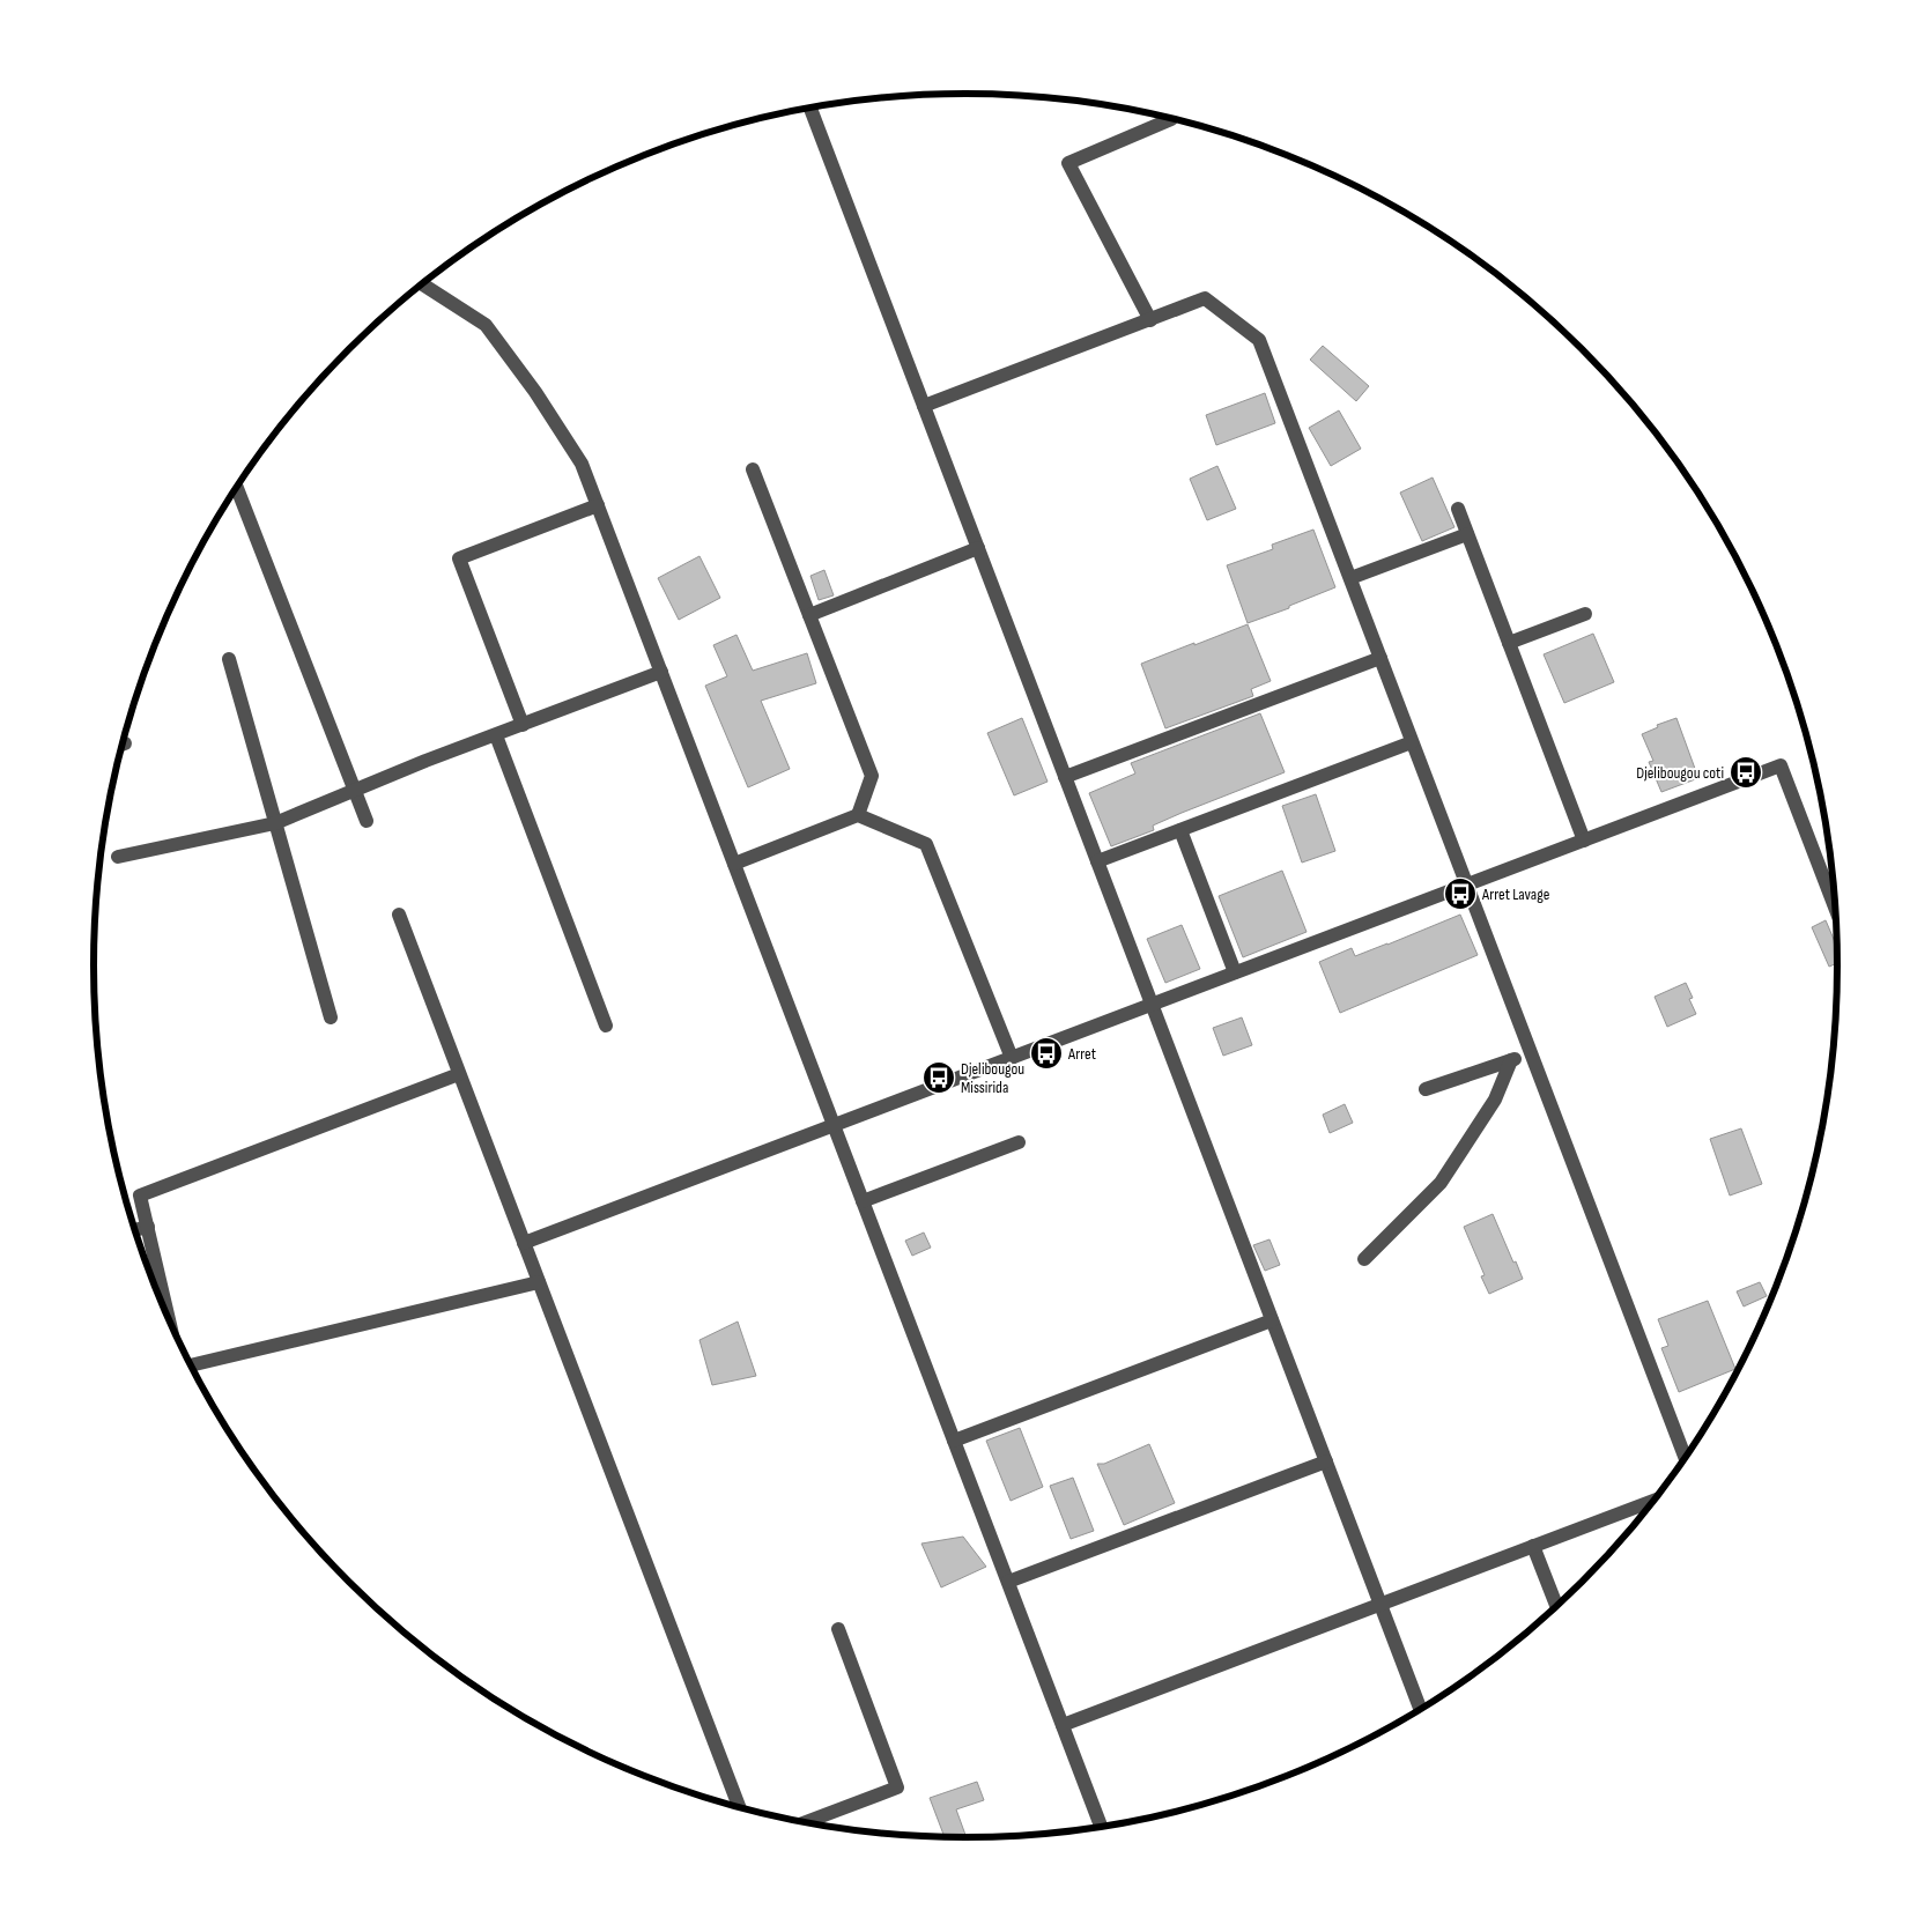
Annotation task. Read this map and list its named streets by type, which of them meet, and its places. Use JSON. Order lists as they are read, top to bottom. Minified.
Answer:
{"places":{"bus stop":["Djelibougou coti","Arret Lavage","Arret","Djelibougou Missirida"]}}
